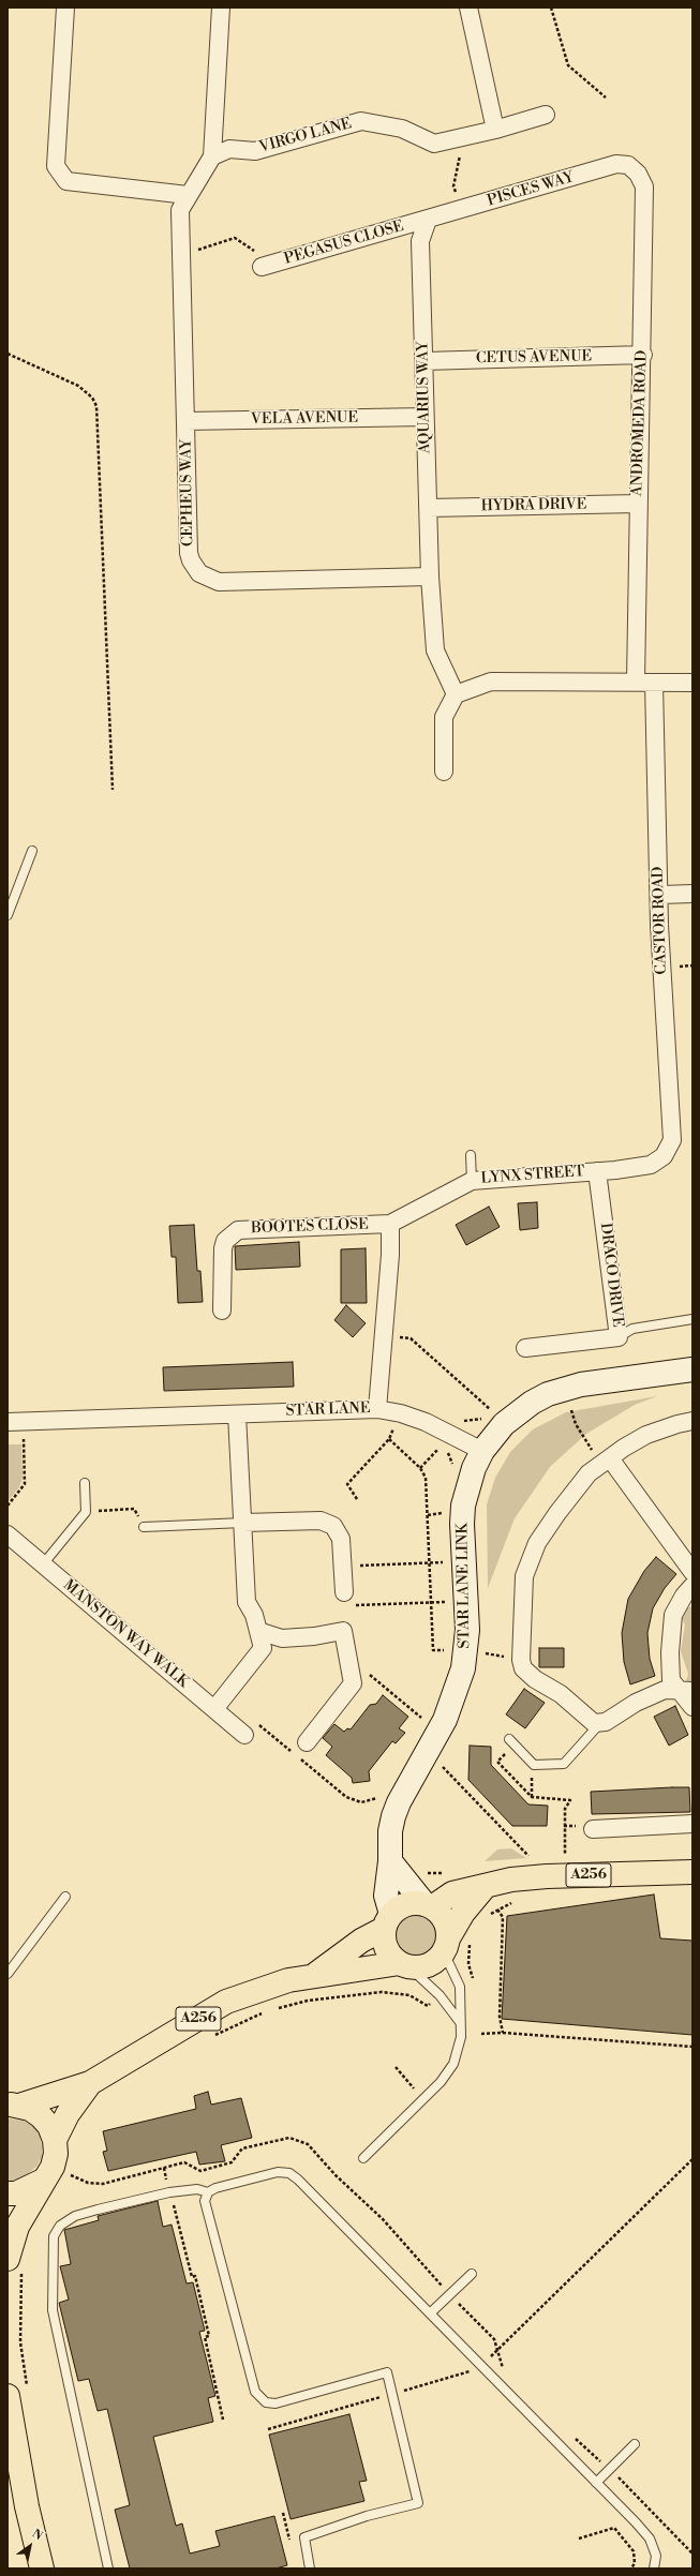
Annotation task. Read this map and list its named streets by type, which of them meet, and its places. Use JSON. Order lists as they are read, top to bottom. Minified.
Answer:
{"streets":{"main road":["A256"],"street":["VIRGO LANE","PISCES WAY","PEGASUS CLOSE","CETUS AVENUE","AQUARIUS WAY","VELA AVENUE","ANDROMEDA ROAD","CEPHEUS WAY","HYDRA DRIVE","CASTOR ROAD","LYNX STREET","BOOTES CLOSE","DRACO DRIVE","STAR LANE","STAR LANE LINK","MANSTON WAY WALK"]},"crossings":[["PISCES WAY","PEGASUS CLOSE"],["PISCES WAY","AQUARIUS WAY"],["PISCES WAY","ANDROMEDA ROAD"],["PEGASUS CLOSE","AQUARIUS WAY"],["CETUS AVENUE","AQUARIUS WAY"],["CETUS AVENUE","ANDROMEDA ROAD"],["AQUARIUS WAY","VELA AVENUE"],["AQUARIUS WAY","CEPHEUS WAY"],["AQUARIUS WAY","HYDRA DRIVE"],["VELA AVENUE","CEPHEUS WAY"],["ANDROMEDA ROAD","HYDRA DRIVE"],["CASTOR ROAD","LYNX STREET"],["LYNX STREET","BOOTES CLOSE"],["LYNX STREET","DRACO DRIVE"],["STAR LANE","STAR LANE LINK"],["STAR LANE LINK","A256"]],"north":"top right"}
